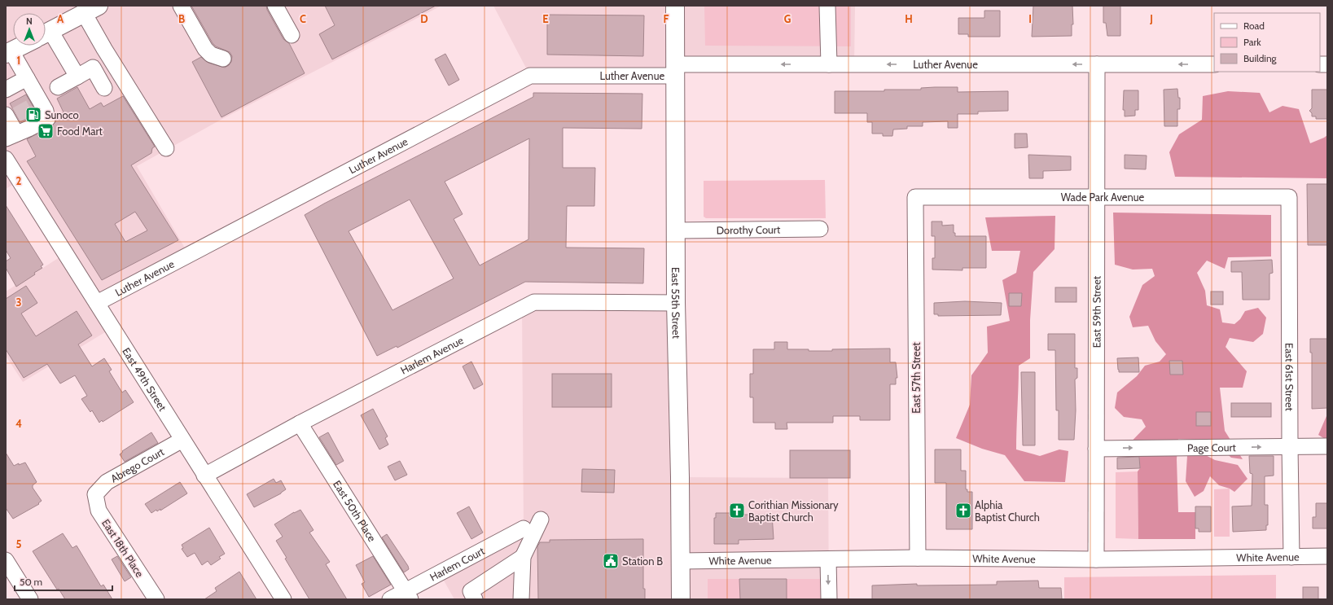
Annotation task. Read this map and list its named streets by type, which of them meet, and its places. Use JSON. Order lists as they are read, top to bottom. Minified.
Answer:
{"streets":{"main road":["East 55th Street"],"street":["Luther Avenue","Wade Park Avenue","Dorothy Court","East 59th Street","Harlem Avenue","East 61st Street","East 57th Street","East 49th Street","Page Court","Abrego Court","East 50th Place","East 18th Place","White Avenue","Harlem Court"]},"crossings":[["Luther Avenue","East 55th Street"],["Luther Avenue","East 59th Street"],["Luther Avenue","East 49th Street"],["Wade Park Avenue","East 59th Street"],["Wade Park Avenue","East 61st Street"],["Wade Park Avenue","East 57th Street"],["Dorothy Court","East 55th Street"],["East 55th Street","Harlem Avenue"],["East 55th Street","White Avenue"],["East 59th Street","Page Court"],["East 59th Street","White Avenue"],["Harlem Avenue","East 49th Street"],["Harlem Avenue","East 50th Place"],["East 61st Street","Page Court"],["East 61st Street","White Avenue"],["East 57th Street","White Avenue"],["East 49th Street","Abrego Court"],["Abrego Court","East 18th Place"],["East 50th Place","Harlem Court"]],"one_way":["Luther Avenue","Page Court"],"places":{"fuel station":["Sunoco"],"supermarket":["Food Mart"],"church":["Corithian Missionary Baptist Church","Alphia Baptist Church"],"public building":["Station B"]},"legend":["Road","Park","Building"],"scale_bar":"50 m","north":"top","grid":{"columns":["A","B","C","D","E","F","G","H","I","J"],"rows":["1","2","3","4","5"]}}
